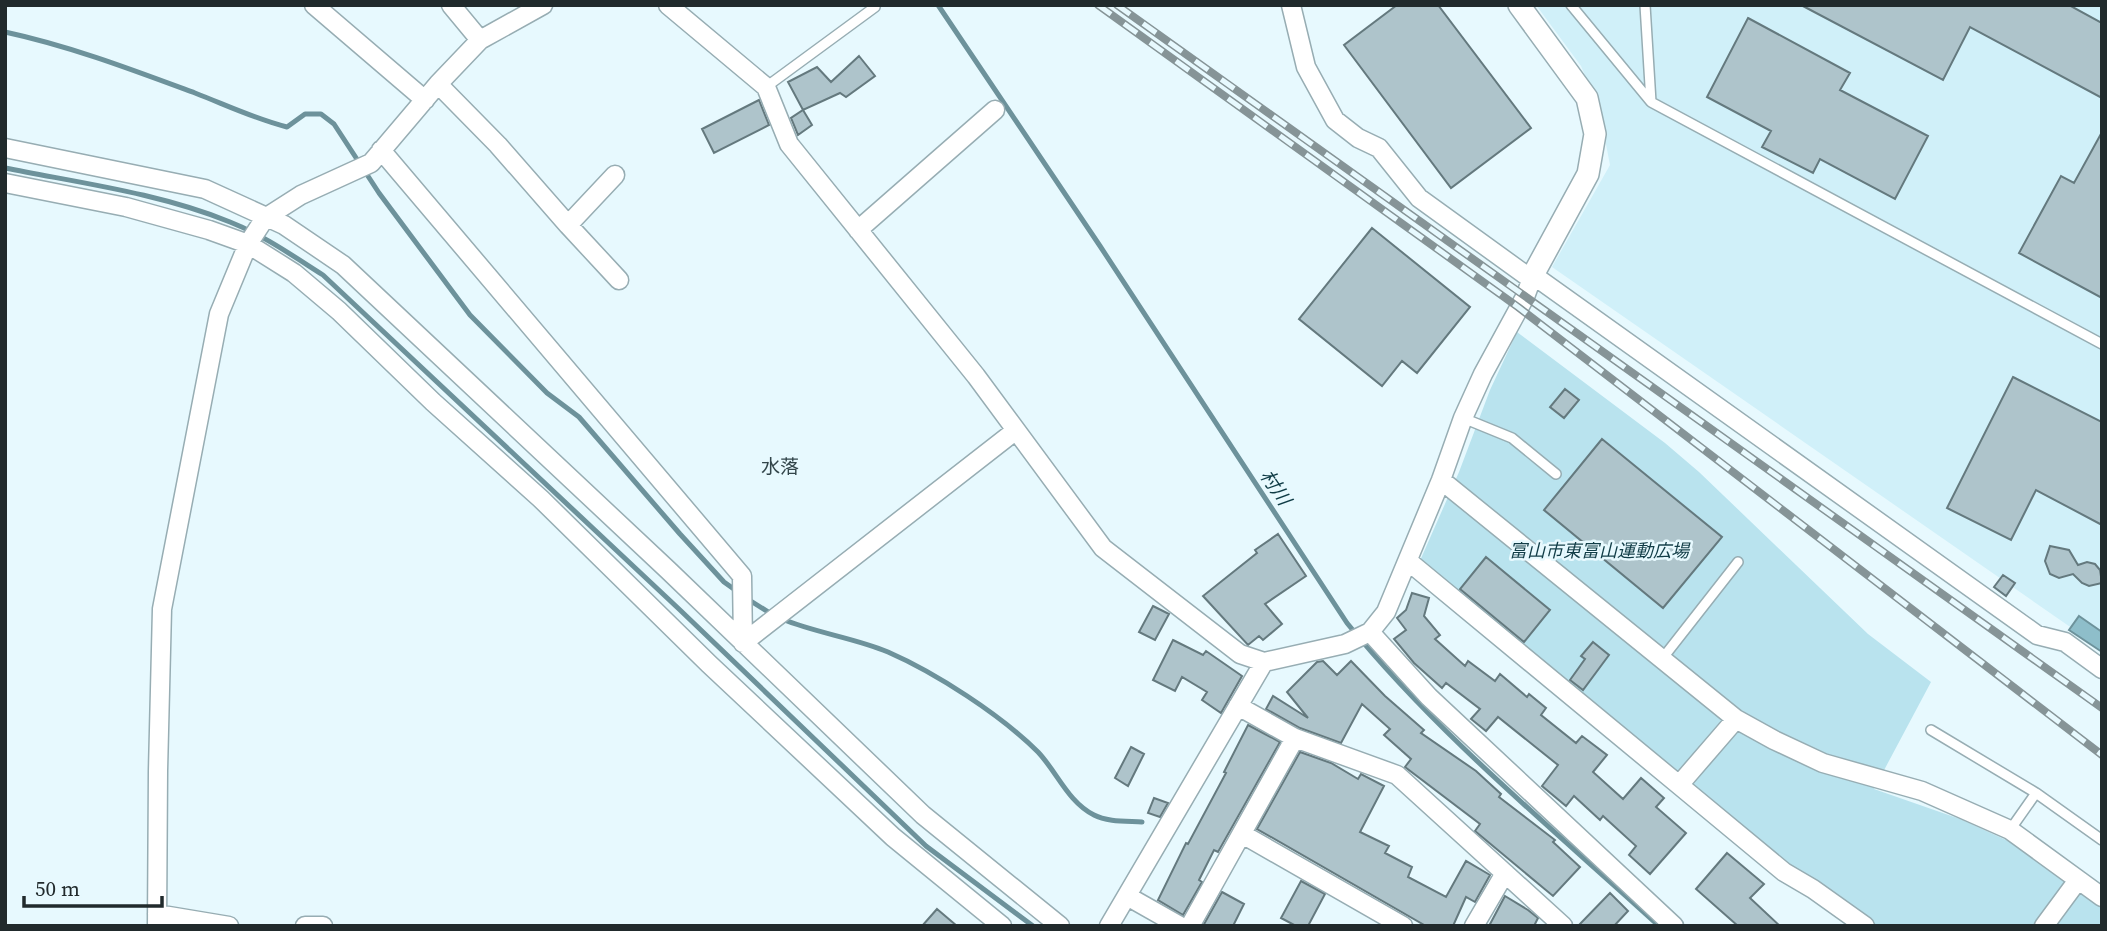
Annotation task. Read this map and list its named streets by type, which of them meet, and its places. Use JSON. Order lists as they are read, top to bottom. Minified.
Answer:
{"districts":["水落"],"water":["村川"],"parks":["富山市東富山運動広場"],"scale_bar":"50 m"}
